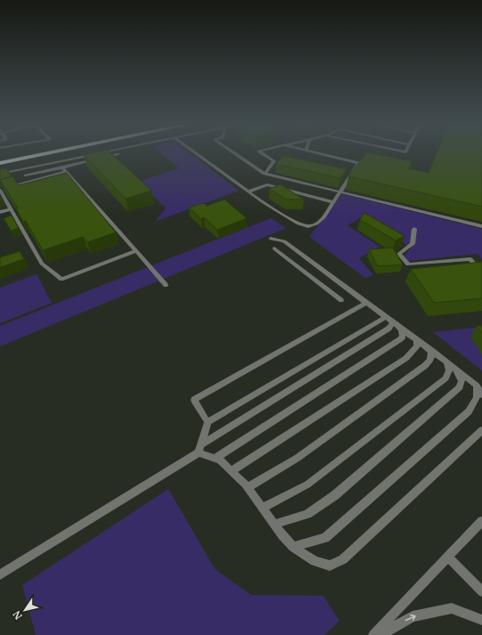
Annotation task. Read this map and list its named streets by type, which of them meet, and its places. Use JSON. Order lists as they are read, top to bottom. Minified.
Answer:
{"north":"bottom left"}
